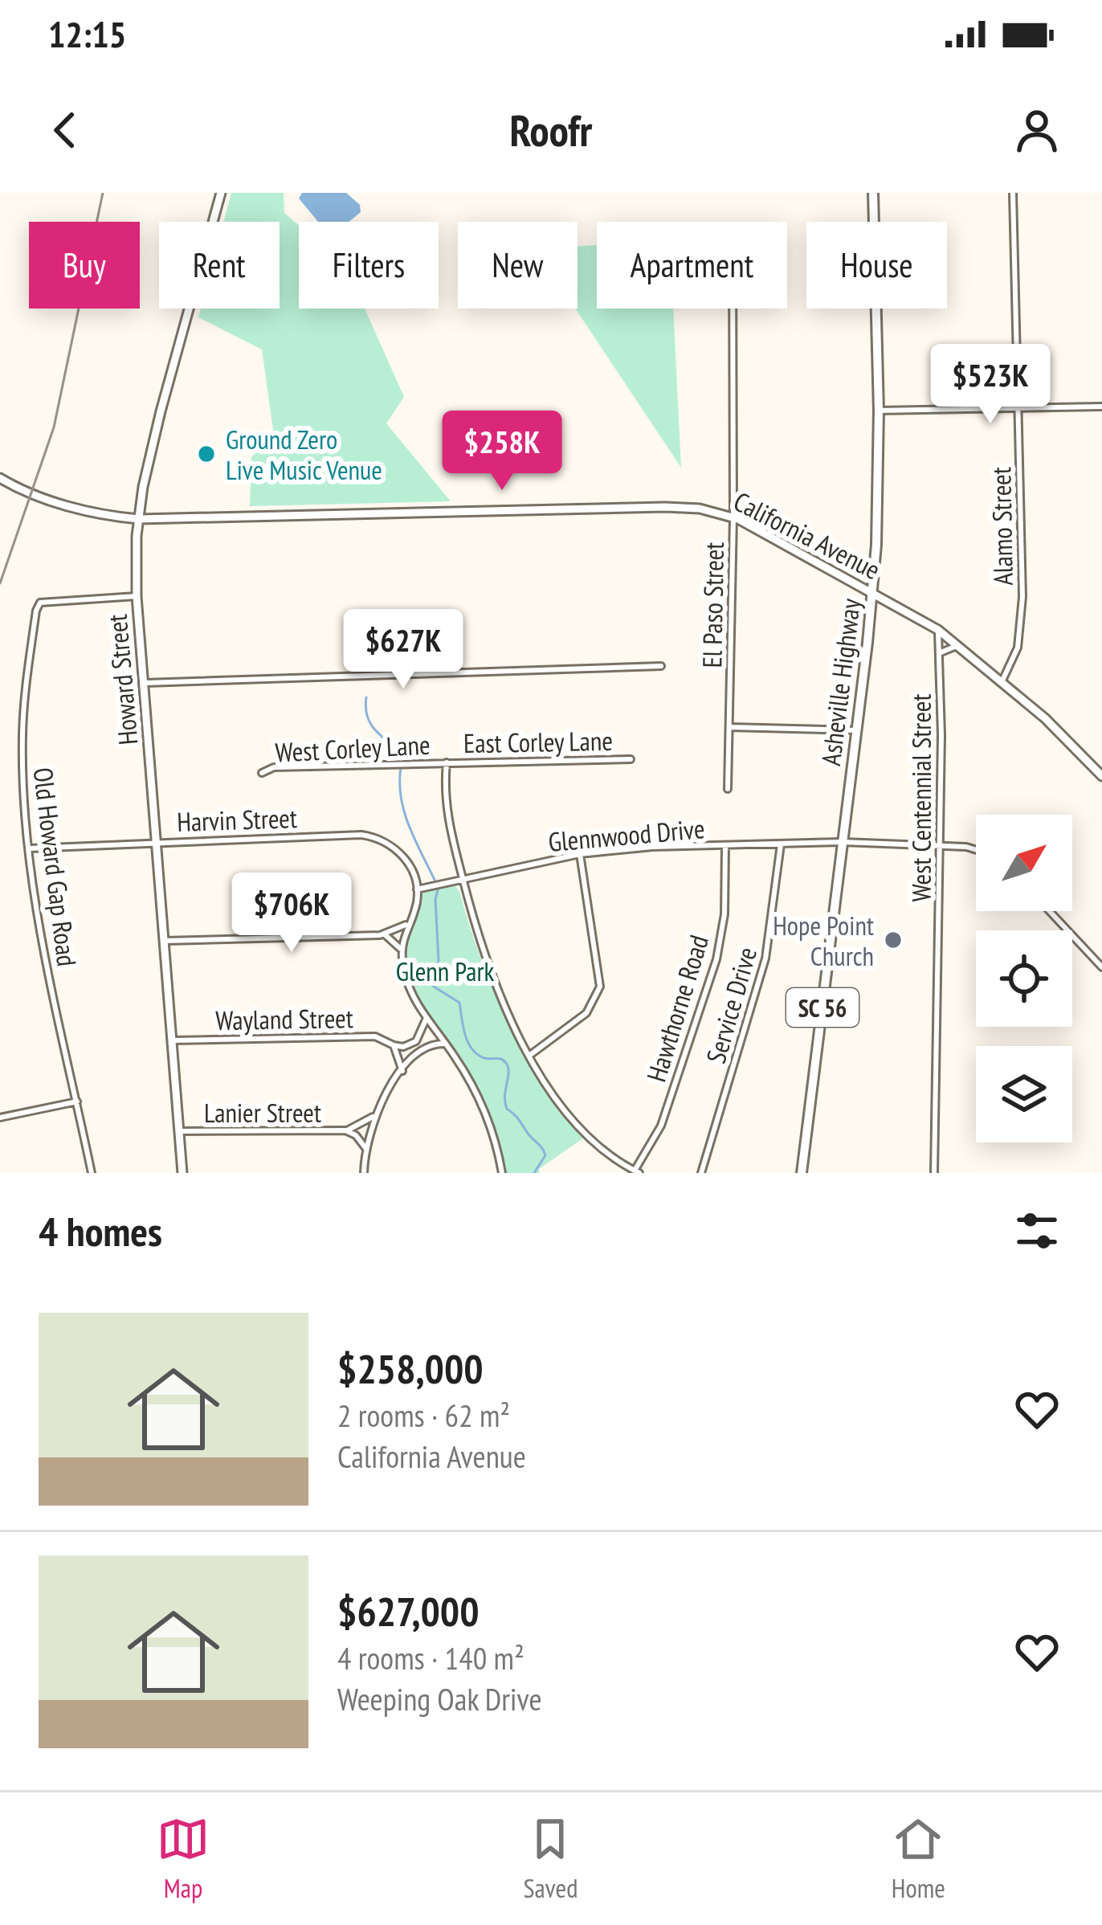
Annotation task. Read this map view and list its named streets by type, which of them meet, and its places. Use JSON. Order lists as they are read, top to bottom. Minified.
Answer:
{"streets":{"main road":["California Avenue","Howard Street","Asheville Highway","SC 56"],"street":["Alamo Street","El Paso Street","East Corley Lane","West Corley Lane","West Centennial Street","Harvin Street","Glennwood Drive","Old Howard Gap Road","Service Drive","Hawthorne Road","Wayland Street","Lanier Street"]},"crossings":[["Alamo Street","California Avenue"],["California Avenue","El Paso Street"],["California Avenue","Howard Street"],["California Avenue","Asheville Highway"],["California Avenue","West Centennial Street"],["Howard Street","Harvin Street"],["Howard Street","Old Howard Gap Road"],["Howard Street","Wayland Street"],["Howard Street","Lanier Street"],["Asheville Highway","Glennwood Drive"],["East Corley Lane","West Corley Lane"],["West Centennial Street","Glennwood Drive"],["Harvin Street","Glennwood Drive"],["Harvin Street","Old Howard Gap Road"],["Glennwood Drive","Service Drive"],["Glennwood Drive","Hawthorne Road"]],"parks":["Glenn Park"],"places":["Ground Zero Live Music Venue","Hope Point Church"],"north":"top right","page":{"status":"12:15","header":"Roofr","chip":["Buy","Rent","Filters","New","Apartment","House"],"price":["$523K","$258K","$627K","$706K"],"heading":"4 homes","list":[{"name":"$258,000","note":"2 rooms · 62 m² · California Avenue"},{"name":"$627,000","note":"4 rooms · 140 m² · Weeping Oak Drive"}],"tabs":["Map","Saved","Home"]}}
